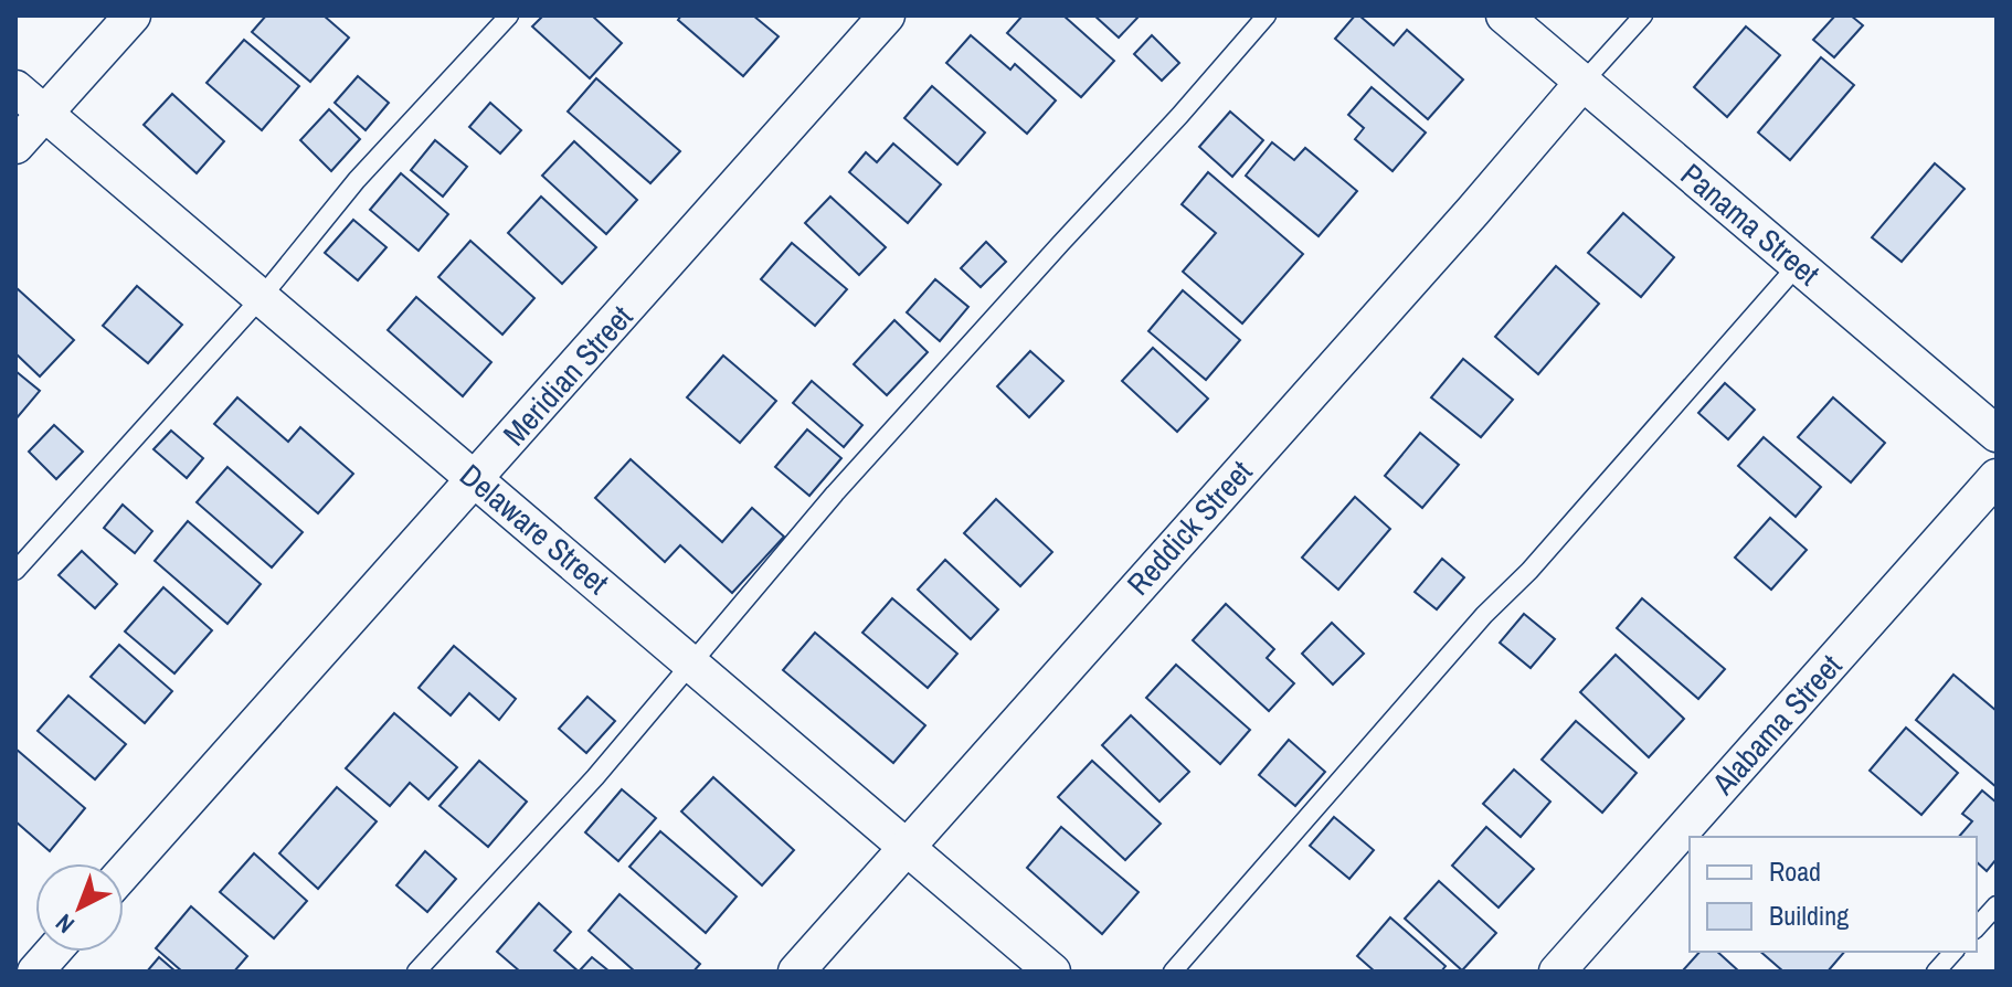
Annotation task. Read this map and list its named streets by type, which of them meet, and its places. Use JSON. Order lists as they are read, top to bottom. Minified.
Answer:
{"streets":{"street":["Panama Street","Meridian Street","Reddick Street","Delaware Street","Alabama Street"]},"crossings":[["Panama Street","Reddick Street"],["Meridian Street","Delaware Street"],["Reddick Street","Delaware Street"]],"legend":["Road","Building"],"north":"bottom left"}
